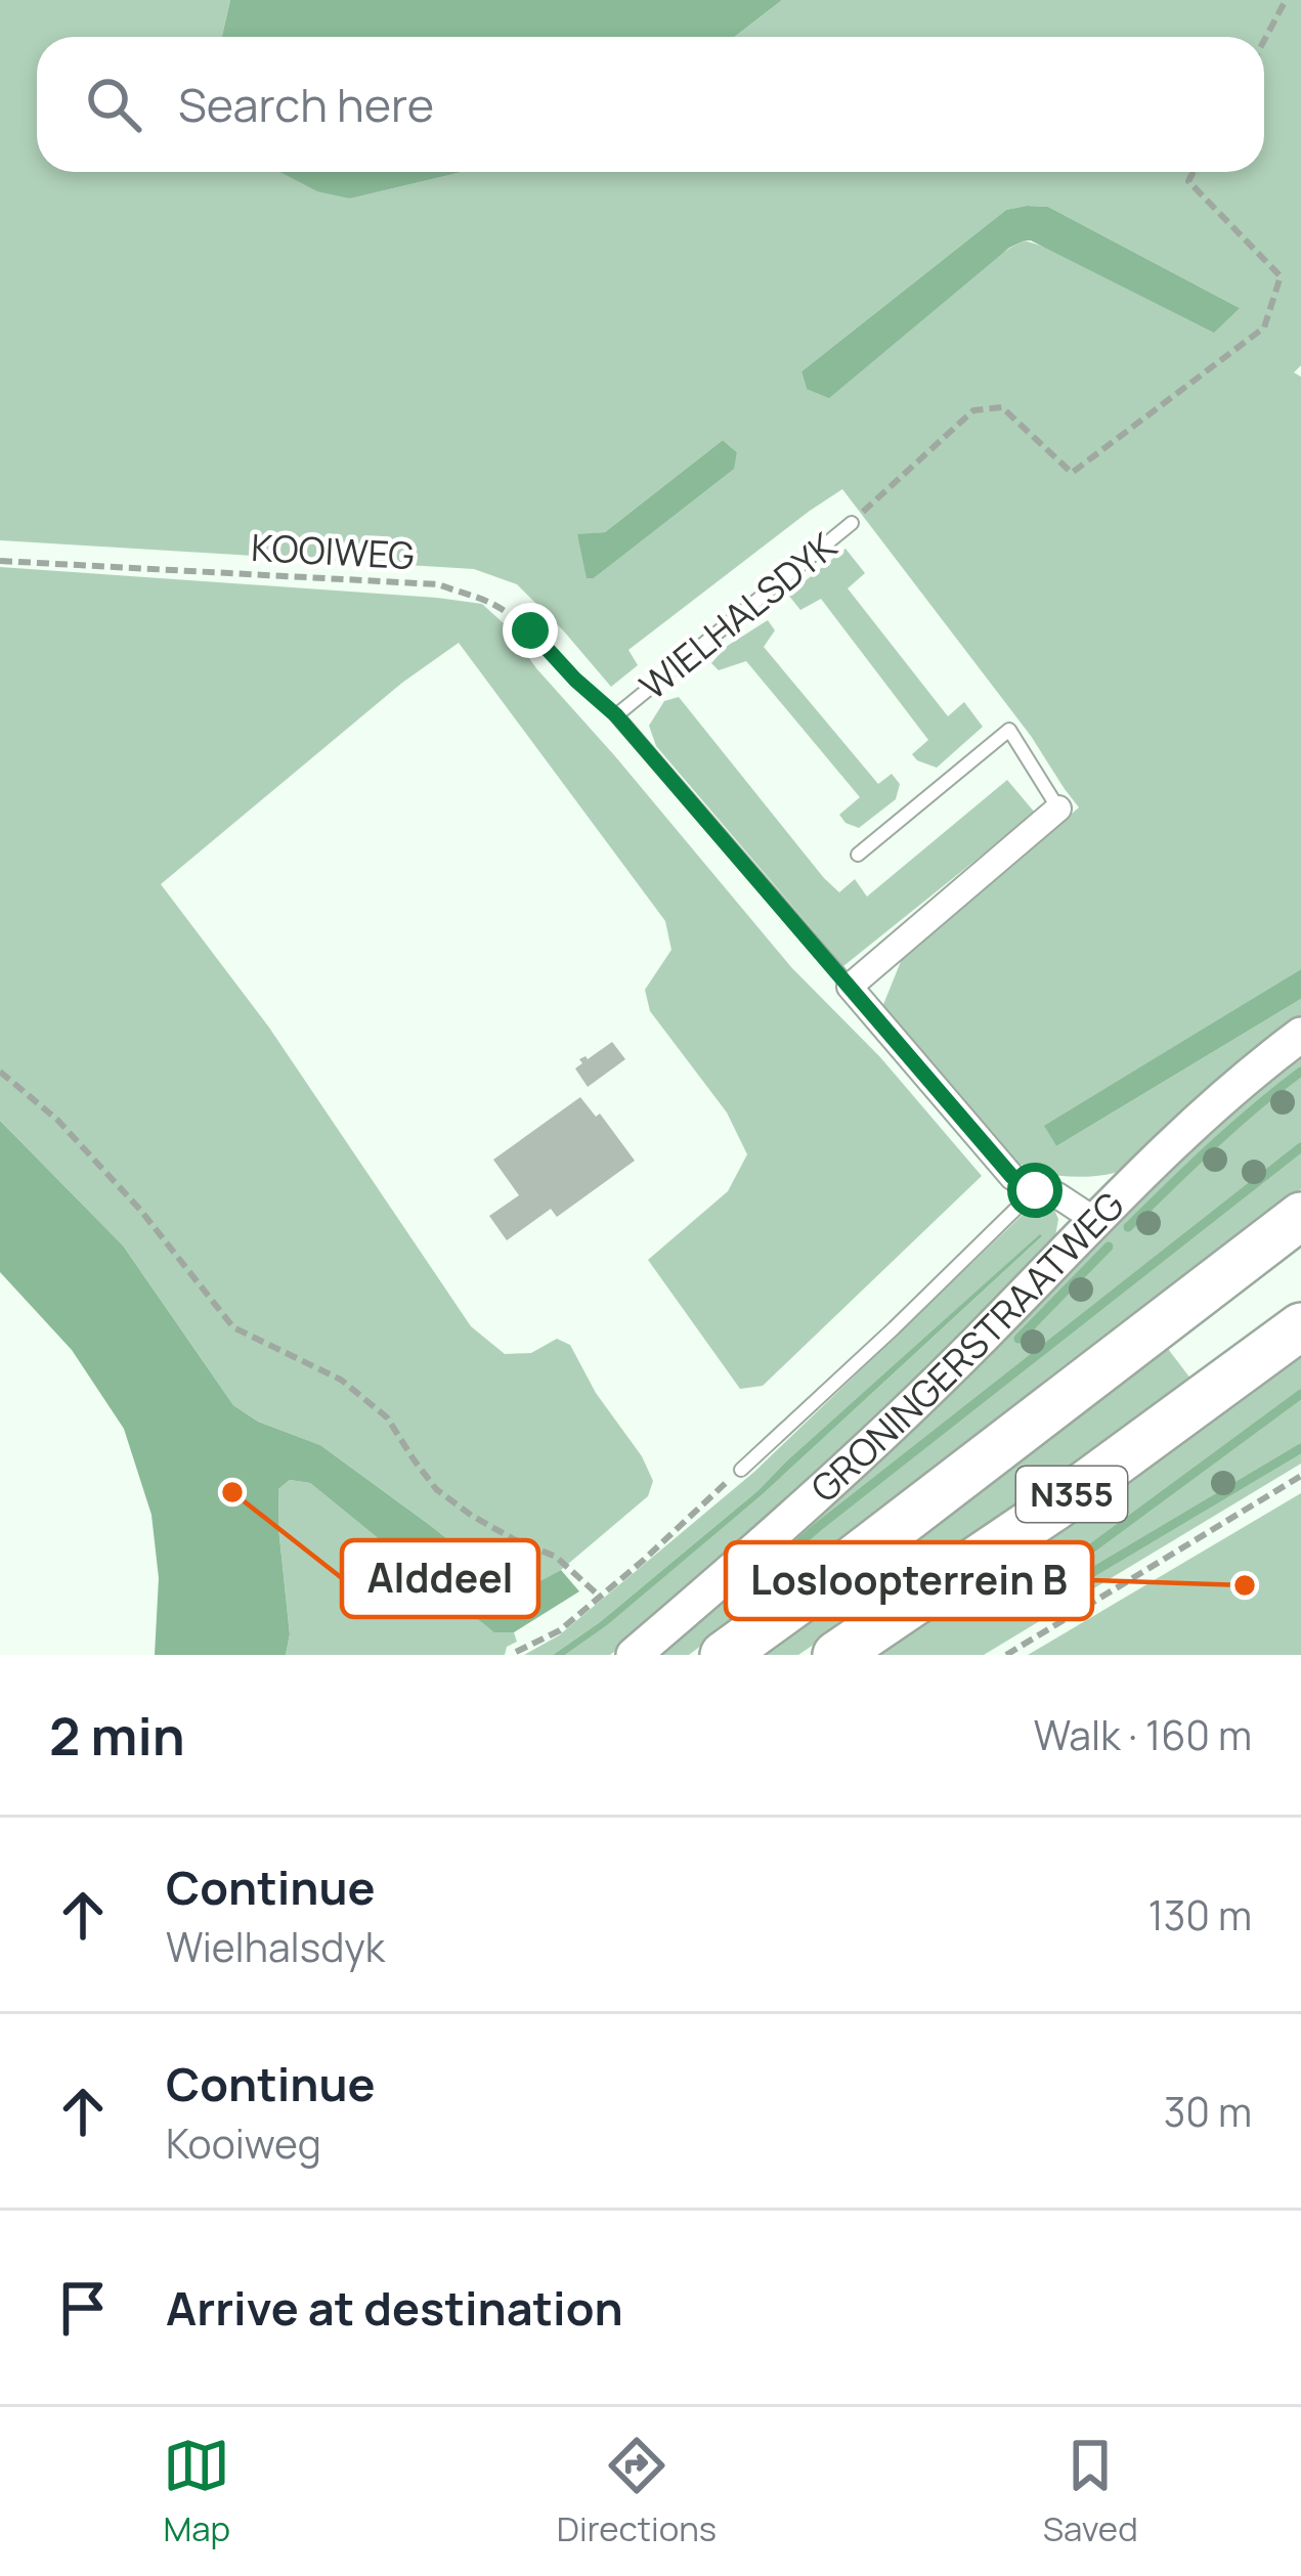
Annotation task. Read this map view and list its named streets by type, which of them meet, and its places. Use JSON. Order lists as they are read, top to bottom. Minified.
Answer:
{"streets":{"highway":["GRONINGERSTRAATWEG","N355"],"street":["WIELHALSDYK"],"path":["KOOIWEG"]},"crossings":[["KOOIWEG","WIELHALSDYK"],["WIELHALSDYK","GRONINGERSTRAATWEG"]],"places":["Alddeel","Losloopterrein B"],"page":{"search":"Search here","heading":["2 min","Walk · 160 m"],"list":[["Continue","Wielhalsdyk","130 m"],["Continue","Kooiweg","30 m"],"Arrive at destination"],"nav":["Map","Directions","Saved"]}}
